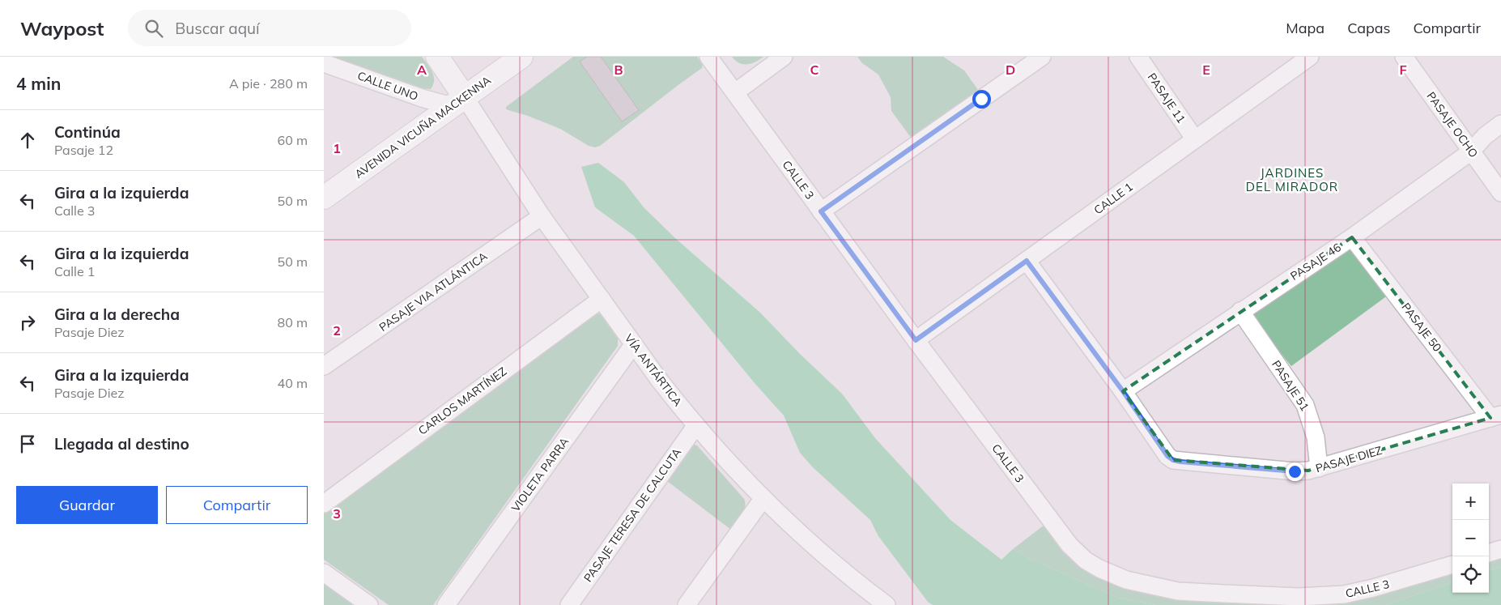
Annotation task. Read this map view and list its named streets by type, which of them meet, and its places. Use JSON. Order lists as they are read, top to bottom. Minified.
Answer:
{"streets":{"street":["CALLE UNO","PASAJE 11","PASAJE OCHO","AVENIDA VICUÑA MACKENNA","CALLE 3","CALLE 1","PASAJE 46","PASAJE VIA ATLÁNTICA","PASAJE 50","VÍA ANTÁRTICA","PASAJE 51","CARLOS MARTÍNEZ","PASAJE DIEZ","VIOLETA PARRA","PASAJE TERESA DE CALCUTA"]},"crossings":[["CALLE UNO","AVENIDA VICUÑA MACKENNA"],["CALLE UNO","VÍA ANTÁRTICA"],["PASAJE 11","CALLE 1"],["PASAJE OCHO","PASAJE 46"],["AVENIDA VICUÑA MACKENNA","VÍA ANTÁRTICA"],["CALLE 3","CALLE 1"],["CALLE 1","PASAJE DIEZ"],["PASAJE 46","PASAJE 50"],["PASAJE 46","PASAJE 51"],["PASAJE 46","PASAJE DIEZ"],["PASAJE VIA ATLÁNTICA","VÍA ANTÁRTICA"],["PASAJE 50","PASAJE DIEZ"],["VÍA ANTÁRTICA","CARLOS MARTÍNEZ"],["VÍA ANTÁRTICA","VIOLETA PARRA"],["VÍA ANTÁRTICA","PASAJE TERESA DE CALCUTA"],["PASAJE 51","PASAJE DIEZ"]],"districts":["JARDINES DEL MIRADOR"],"page":{"header":"Waypost","search":"Buscar aquí","nav":["Mapa","Capas","Compartir"],"heading":["4 min","A pie · 280 m"],"list":[["Continúa","Pasaje 12","60 m"],["Gira a la izquierda","Calle 3","50 m"],["Gira a la izquierda","Calle 1","50 m"],["Gira a la derecha","Pasaje Diez","80 m"],["Gira a la izquierda","Pasaje Diez","40 m"],"Llegada al destino"],"buttons":["Guardar","Compartir"],"map_buttons":["+","−"]},"grid":{"columns":["A","B","C","D","E","F"],"rows":["1","2","3"]}}
